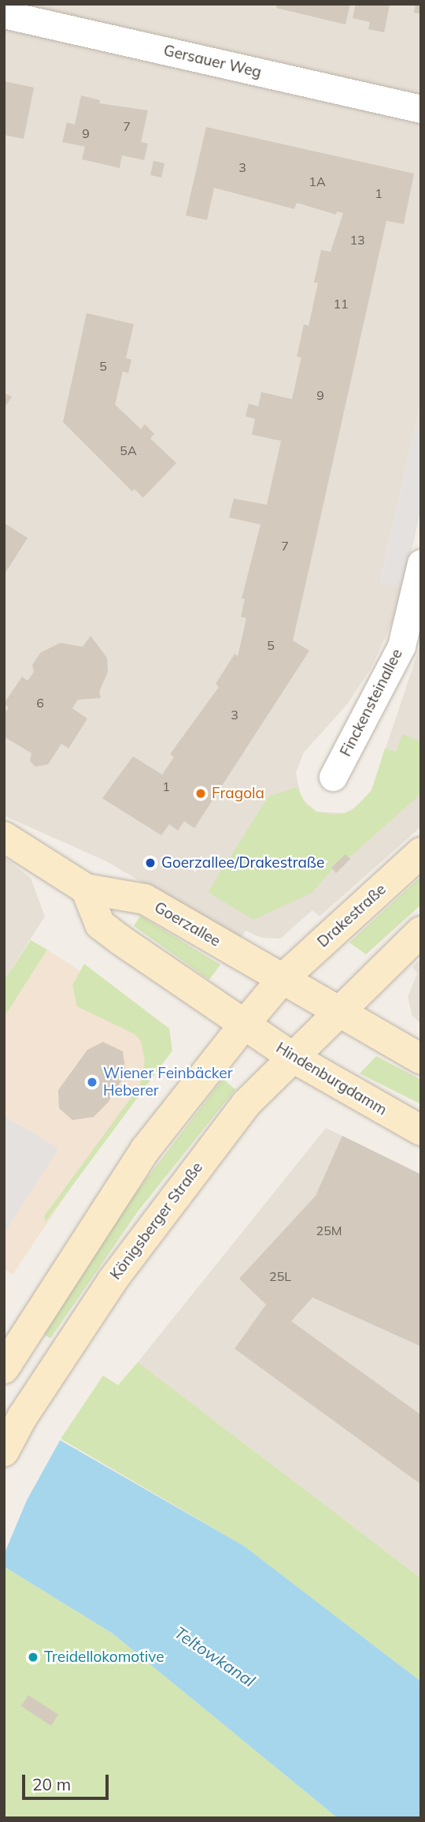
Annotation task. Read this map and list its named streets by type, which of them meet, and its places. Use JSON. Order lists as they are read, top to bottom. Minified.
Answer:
{"streets":{"main road":["Drakestraße","Goerzallee","Hindenburgdamm","Königsberger Straße"],"street":["Gersauer Weg","Finckensteinallee"]},"crossings":[["Drakestraße","Goerzallee"],["Hindenburgdamm","Königsberger Straße"]],"water":["Teltowkanal"],"places":["Fragola","Goerzallee/Drakestraße","Wiener Feinbäcker Heberer","Treidellokomotive"],"house_numbers":["7","9","3","1A","1","13","11","5","9","5A","7","5","6","3","1","25M","25L"],"scale_bar":"20 m"}
